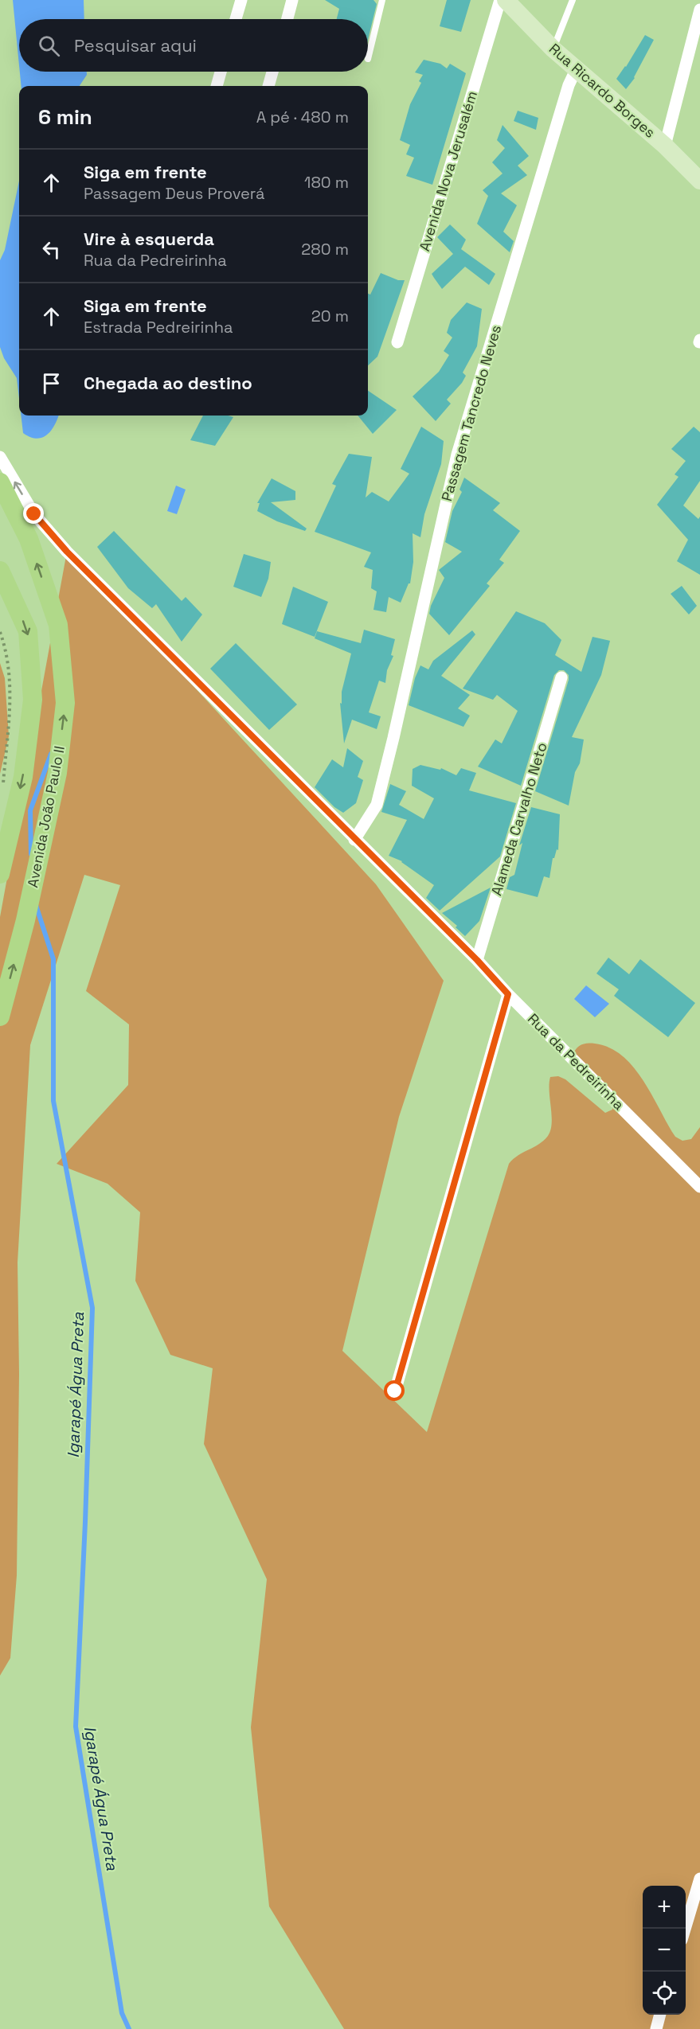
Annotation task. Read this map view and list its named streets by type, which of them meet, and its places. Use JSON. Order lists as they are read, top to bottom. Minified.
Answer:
{"streets":{"main road":["Avenida João Paulo II"],"street":["Rua Ricardo Borges","Avenida Nova Jerusalém","Passagem Tancredo Neves","Alameda Carvalho Neto","Rua da Pedreirinha"]},"crossings":[["Rua Ricardo Borges","Passagem Tancredo Neves"],["Passagem Tancredo Neves","Rua da Pedreirinha"],["Alameda Carvalho Neto","Rua da Pedreirinha"]],"one_way":["Rua da Pedreirinha"],"water":["Igarapé Água Preta"],"page":{"search":"Pesquisar aqui","heading":["6 min","A pé · 480 m"],"list":[["Siga em frente","Passagem Deus Proverá","180 m"],["Vire à esquerda","Rua da Pedreirinha","280 m"],["Siga em frente","Estrada Pedreirinha","20 m"],"Chegada ao destino"],"map_buttons":["+","−"]}}
